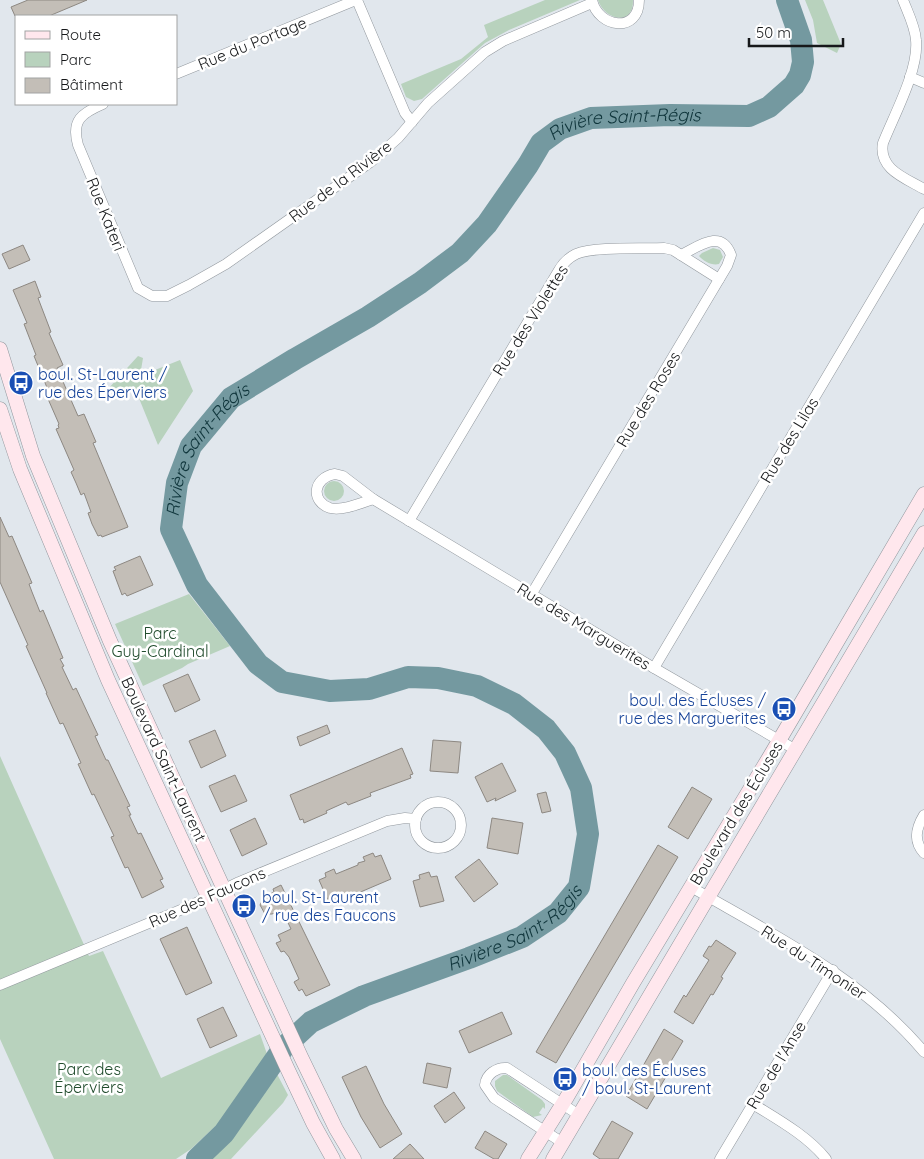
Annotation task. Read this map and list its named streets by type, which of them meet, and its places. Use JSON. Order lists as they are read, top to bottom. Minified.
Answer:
{"streets":{"street":["Rue du Portage","Rue de la Rivière","Rue Kateri","Rue des Violettes","Rue des Roses","Rue des Lilas","Rue des Marguerites","Boulevard Saint-Laurent","Boulevard des Écluses","Rue des Faucons","Rue du Timonier","Rue de l'Anse"]},"crossings":[["Rue de la Rivière","Rue Kateri"],["Rue des Violettes","Rue des Roses"],["Rue des Violettes","Rue des Marguerites"],["Rue des Roses","Rue des Marguerites"],["Rue des Lilas","Rue des Marguerites"],["Rue des Marguerites","Boulevard des Écluses"],["Boulevard Saint-Laurent","Rue des Faucons"],["Boulevard des Écluses","Rue du Timonier"],["Rue du Timonier","Rue de l'Anse"]],"water":["Rivière Saint-Régis"],"parks":["Parc Guy-Cardinal","Parc des Éperviers"],"places":{"bus stop":["boul. St-Laurent / rue des Éperviers","boul. des Écluses / rue des Marguerites","boul. St-Laurent / rue des Faucons","boul. des Écluses / boul. St-Laurent"]},"legend":["Route","Parc","Bâtiment"],"scale_bar":"50 m"}
